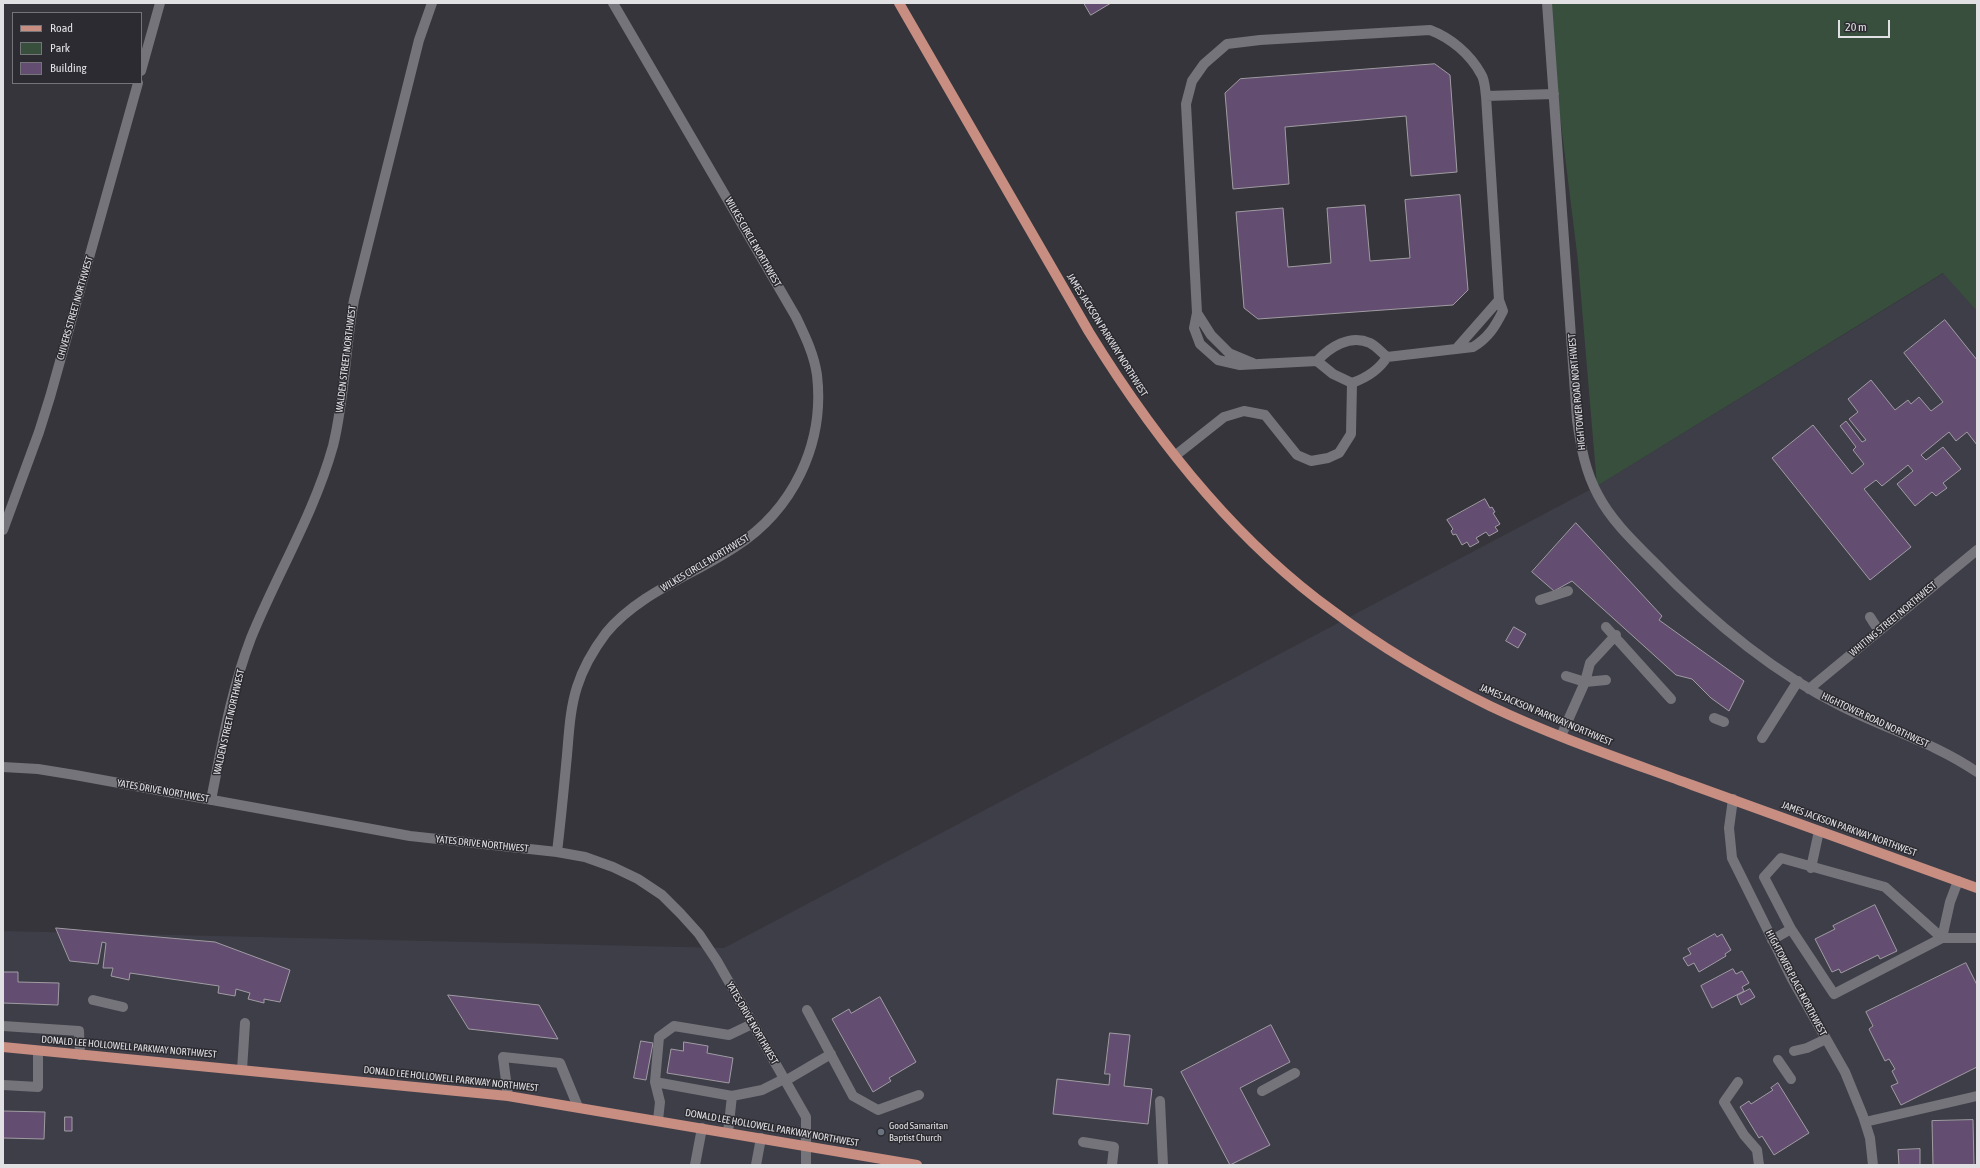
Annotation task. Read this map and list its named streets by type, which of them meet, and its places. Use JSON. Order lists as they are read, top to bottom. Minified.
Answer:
{"streets":{"main road":["JAMES JACKSON PARKWAY NORTHWEST","DONALD LEE HOLLOWELL PARKWAY NORTHWEST"],"street":["WILKES CIRCLE NORTHWEST","CHIVERS STREET NORTHWEST","WALDEN STREET NORTHWEST","HIGHTOWER ROAD NORTHWEST","WHITING STREET NORTHWEST","YATES DRIVE NORTHWEST","HIGHTOWER PLACE NORTHWEST"]},"crossings":[["WILKES CIRCLE NORTHWEST","YATES DRIVE NORTHWEST"],["JAMES JACKSON PARKWAY NORTHWEST","HIGHTOWER PLACE NORTHWEST"],["WALDEN STREET NORTHWEST","YATES DRIVE NORTHWEST"],["HIGHTOWER ROAD NORTHWEST","WHITING STREET NORTHWEST"],["YATES DRIVE NORTHWEST","DONALD LEE HOLLOWELL PARKWAY NORTHWEST"]],"places":["Good Samaritan Baptist Church"],"legend":["Road","Park","Building"],"scale_bar":"20 m"}
